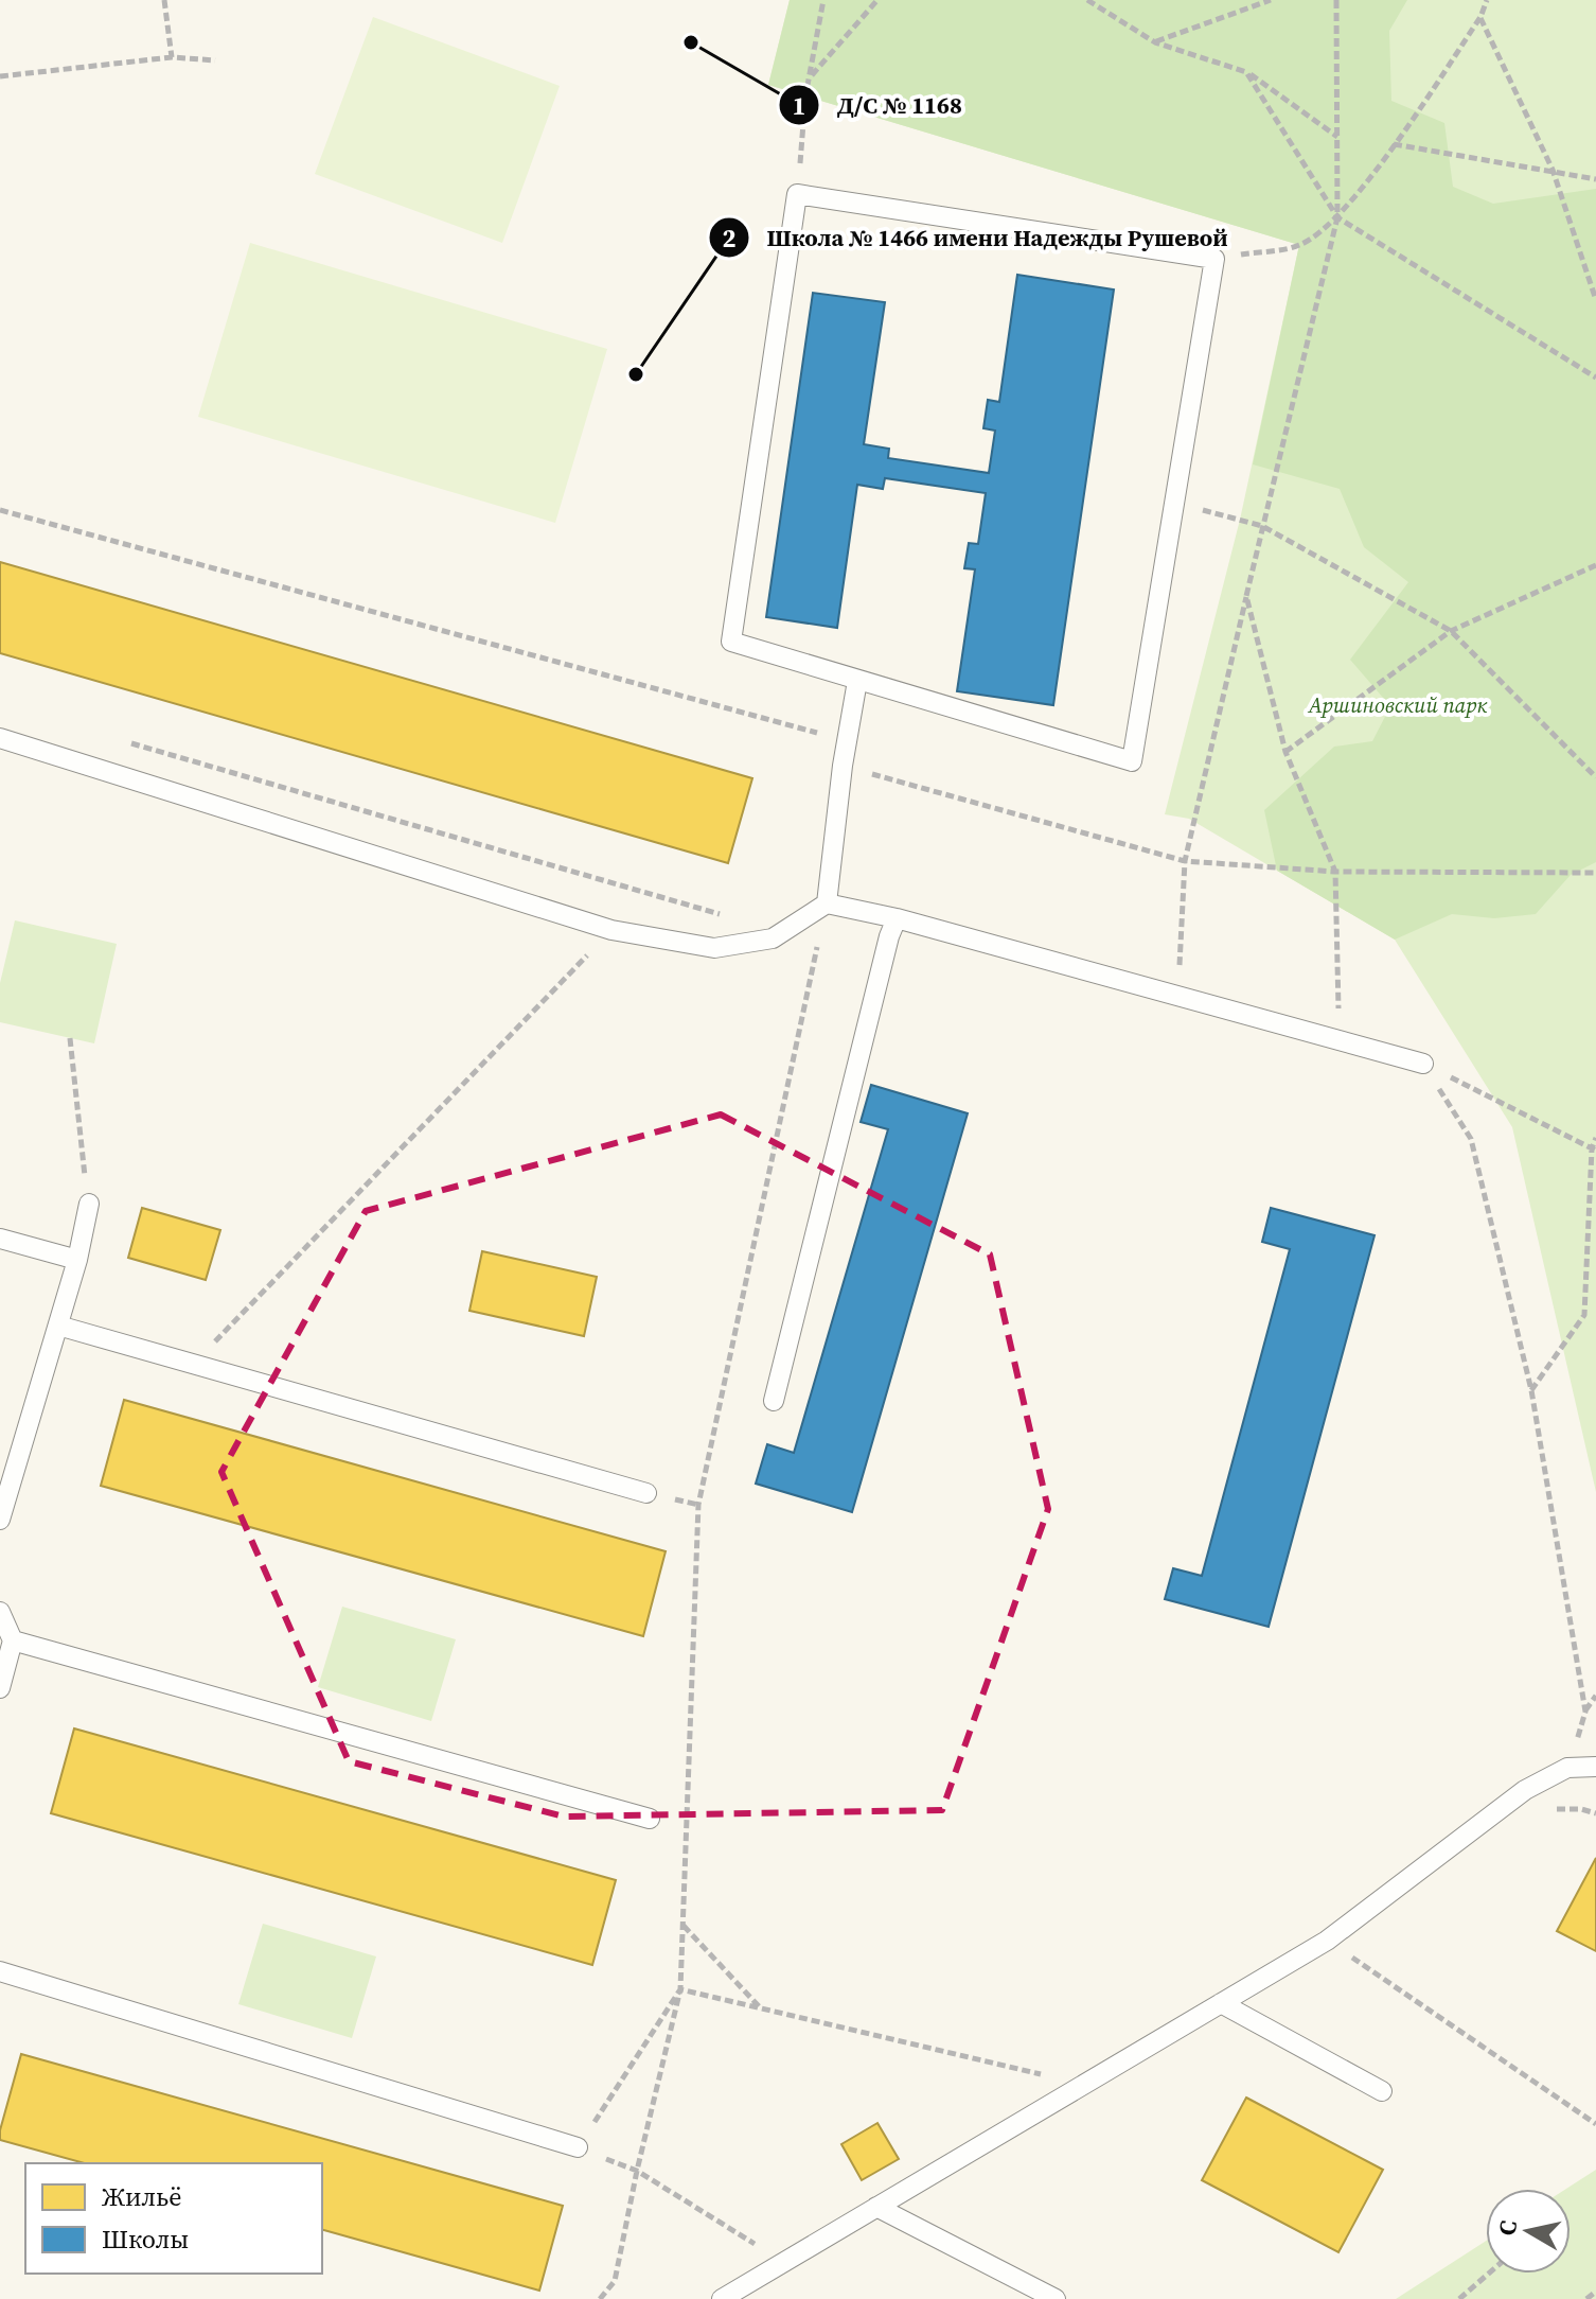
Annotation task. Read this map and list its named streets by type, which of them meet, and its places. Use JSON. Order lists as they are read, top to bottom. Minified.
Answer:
{"parks":["Аршиновский парк"],"places":["Д/C № 1168","Школа № 1466 имени Надежды Рушевой"],"legend":["Жильё","Школы"],"north":"left"}
